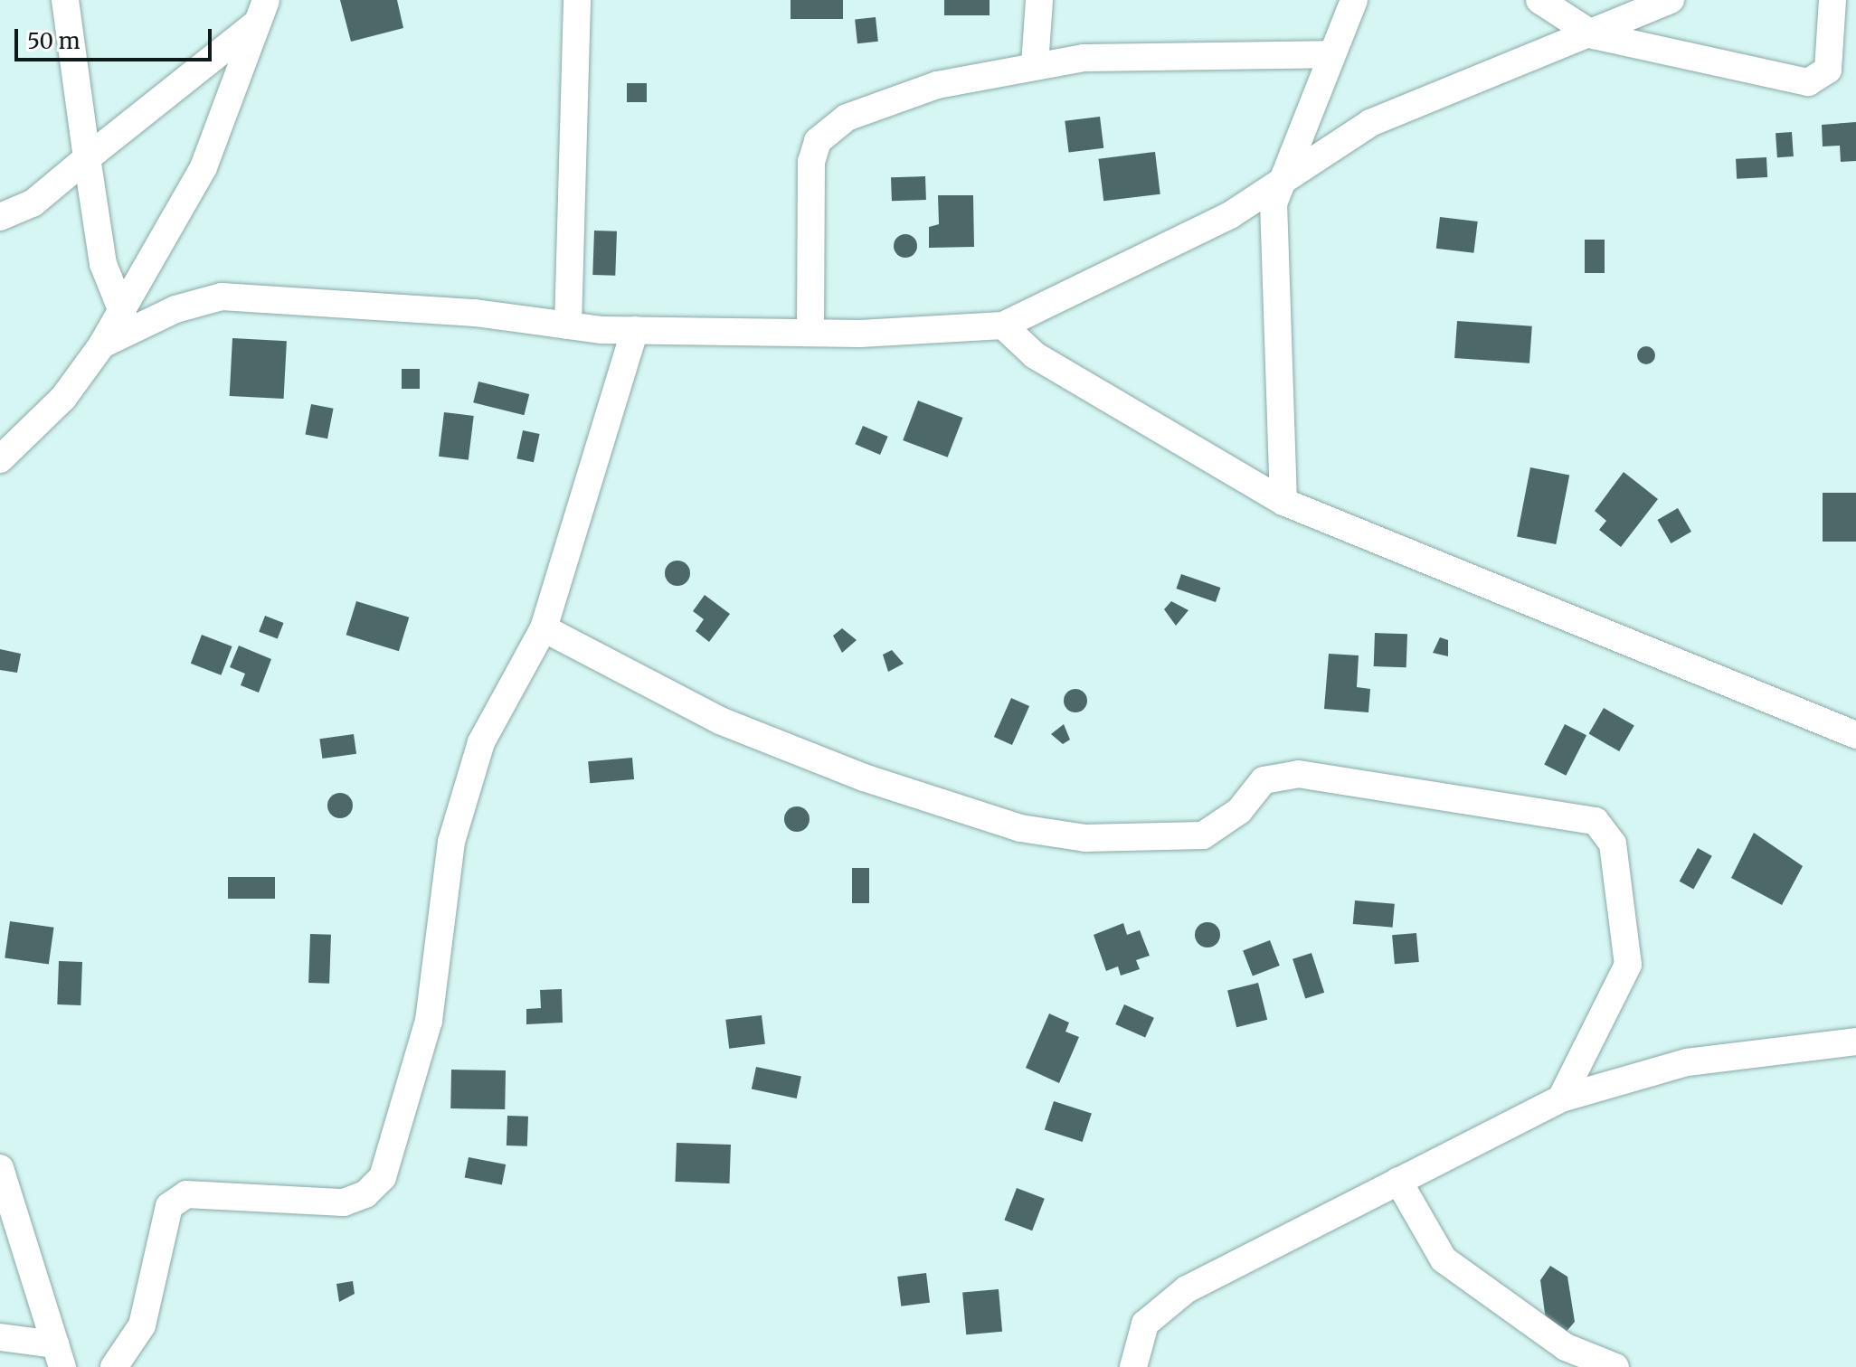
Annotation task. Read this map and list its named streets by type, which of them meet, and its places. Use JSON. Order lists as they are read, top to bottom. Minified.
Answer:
{"scale_bar":"50 m"}
